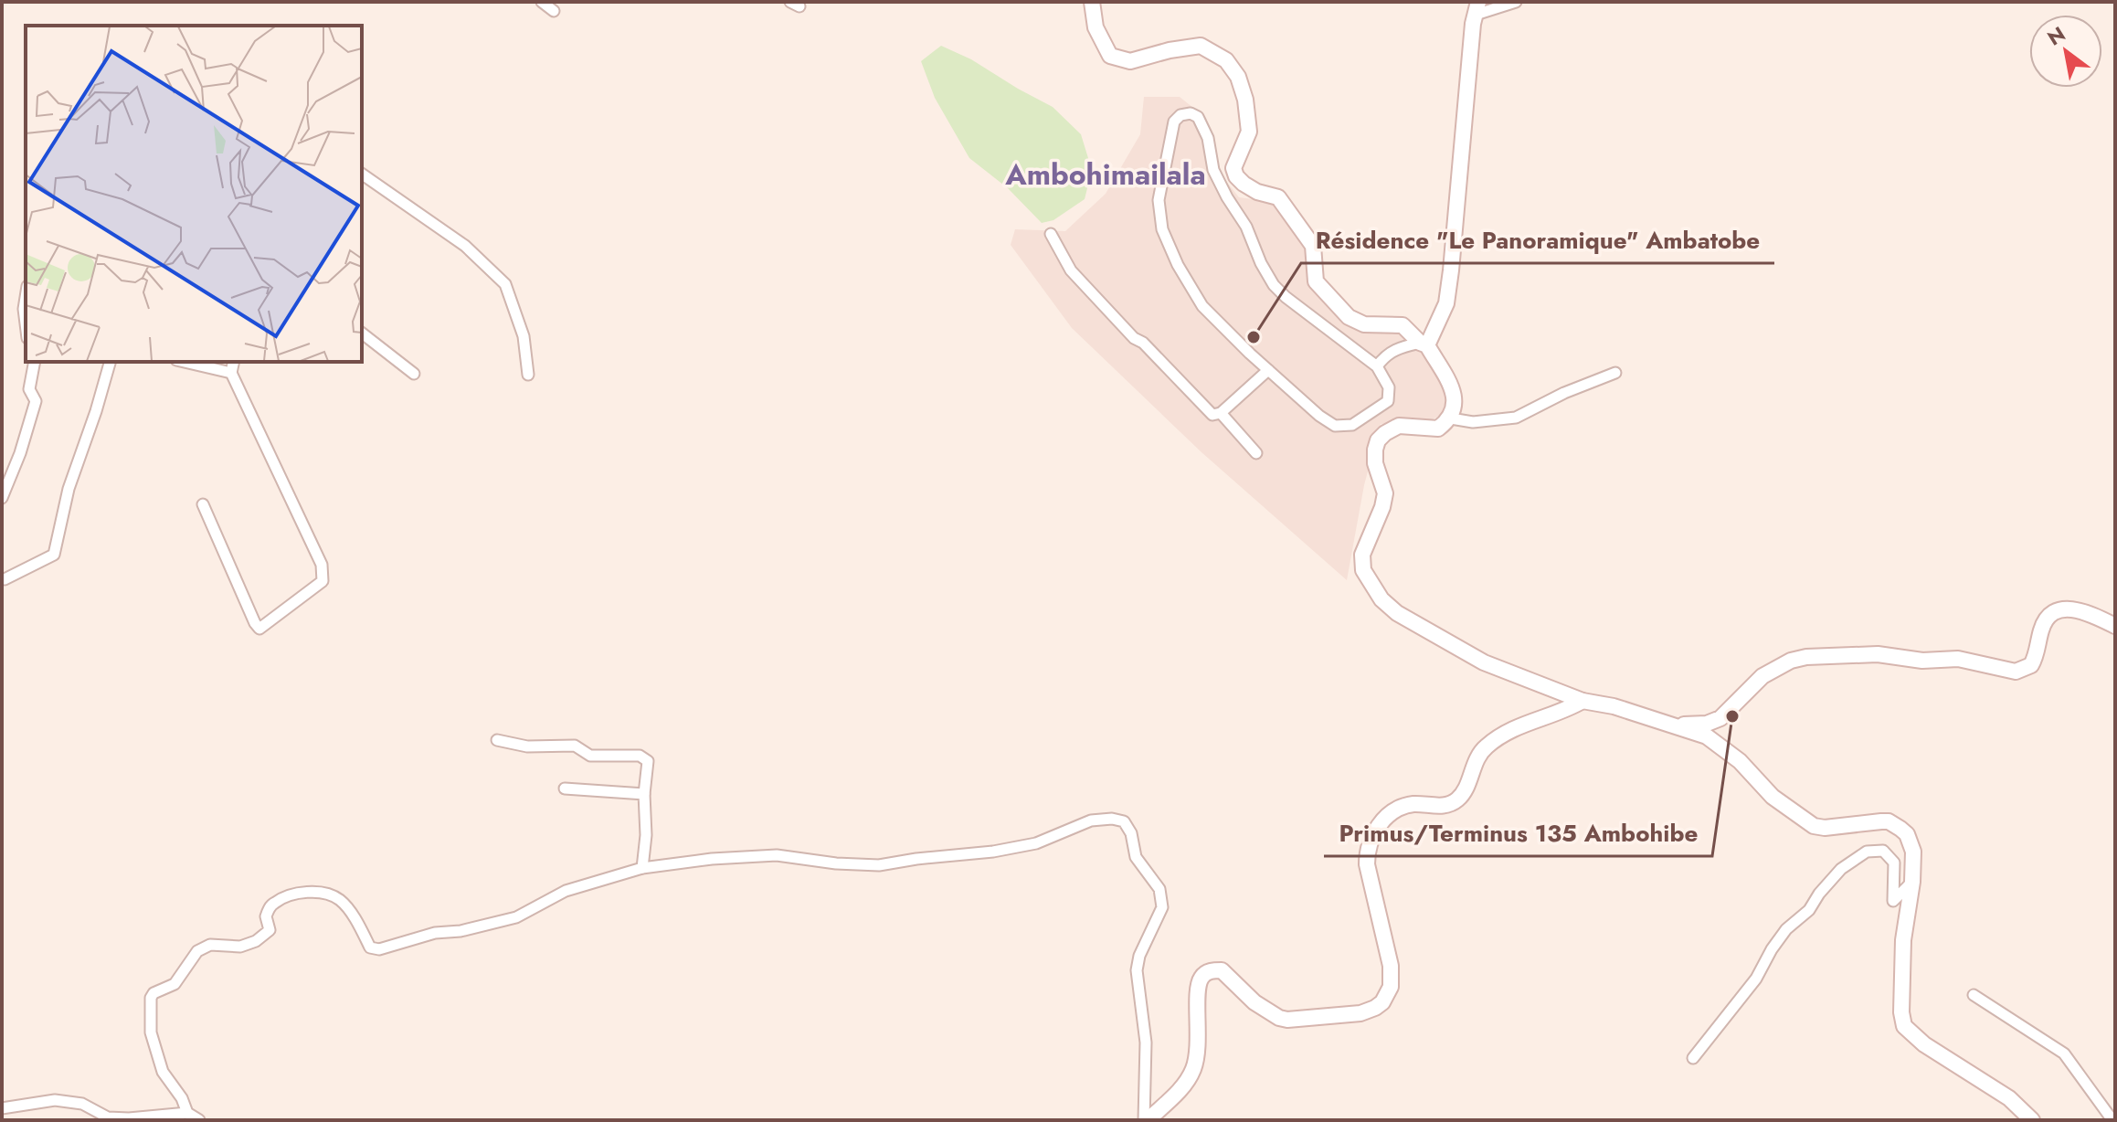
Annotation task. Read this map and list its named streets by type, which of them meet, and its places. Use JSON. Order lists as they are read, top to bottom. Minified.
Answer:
{"districts":["Ambohimailala"],"places":["Résidence \"Le Panoramique\" Ambatobe","Primus/Terminus 135 Ambohibe"],"north":"top left"}
